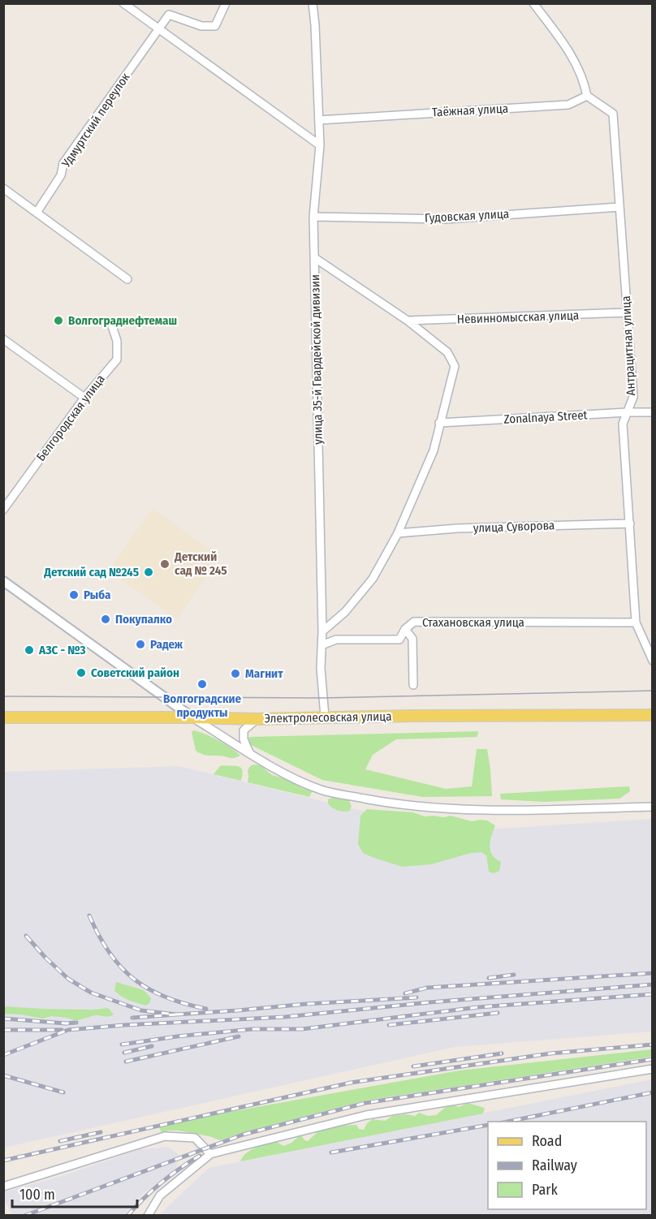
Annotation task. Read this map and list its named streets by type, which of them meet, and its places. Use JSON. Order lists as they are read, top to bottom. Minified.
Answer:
{"streets":{"main road":["Электролесовская улица"],"street":["Таёжная улица","Удмуртский переулок","Гудовская улица","Невинномысская улица","Антрацитная улица","улица 35-й Гвардейской дивизии","Zonalnaya Street","Белгородская улица","улица Суворова","Стахановская улица"]},"crossings":[["Таёжная улица","Антрацитная улица"],["Таёжная улица","улица 35-й Гвардейской дивизии"],["Гудовская улица","Антрацитная улица"],["Гудовская улица","улица 35-й Гвардейской дивизии"],["Невинномысская улица","Антрацитная улица"],["Антрацитная улица","Zonalnaya Street"],["Антрацитная улица","улица Суворова"],["Антрацитная улица","Стахановская улица"],["улица 35-й Гвардейской дивизии","Стахановская улица"],["улица 35-й Гвардейской дивизии","Электролесовская улица"]],"places":["Волгограднефтемаш","Детский сад № 245","Детский сад №245","Рыба","Покупалко","Радеж","АЗС - №3","Советский район","Магнит","Волгоградские продукты"],"legend":["Road","Railway","Park"],"scale_bar":"100 m"}
